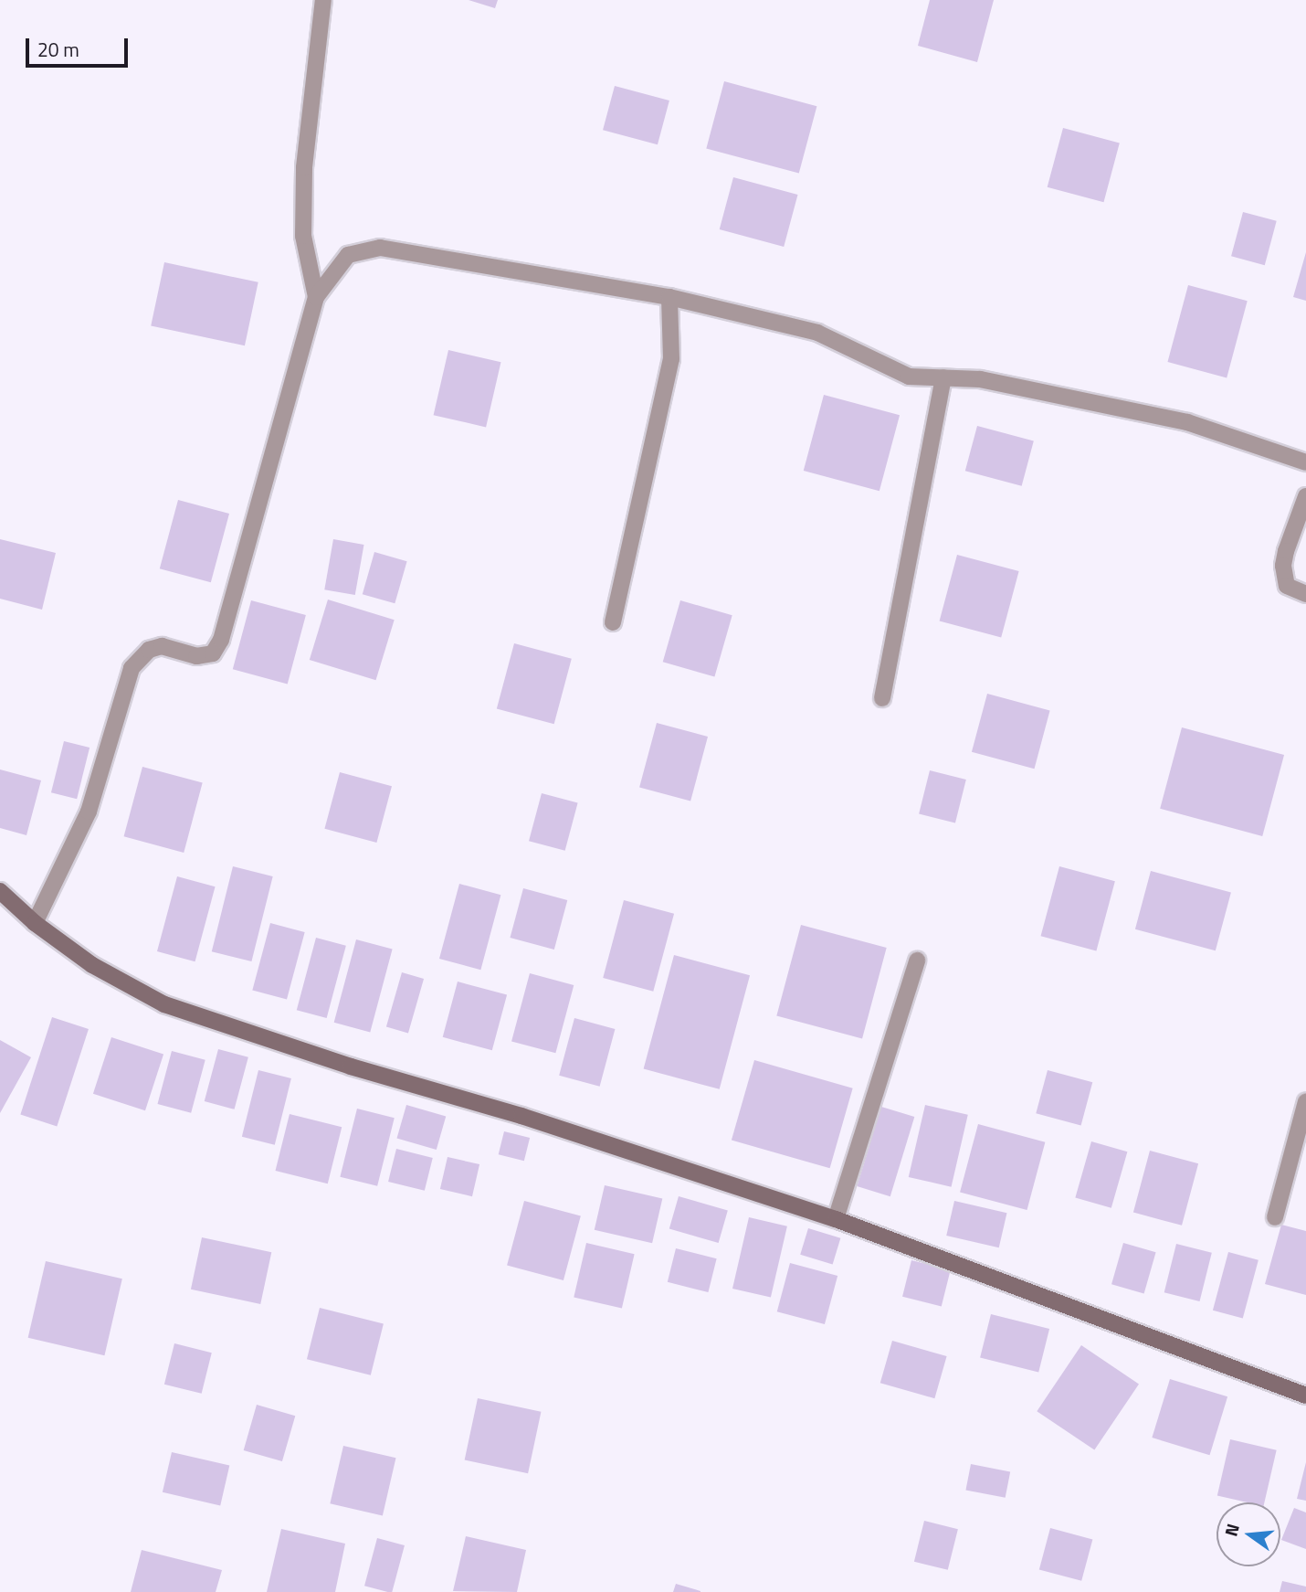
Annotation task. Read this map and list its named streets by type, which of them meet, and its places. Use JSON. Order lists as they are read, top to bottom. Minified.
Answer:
{"scale_bar":"20 m","north":"left"}
